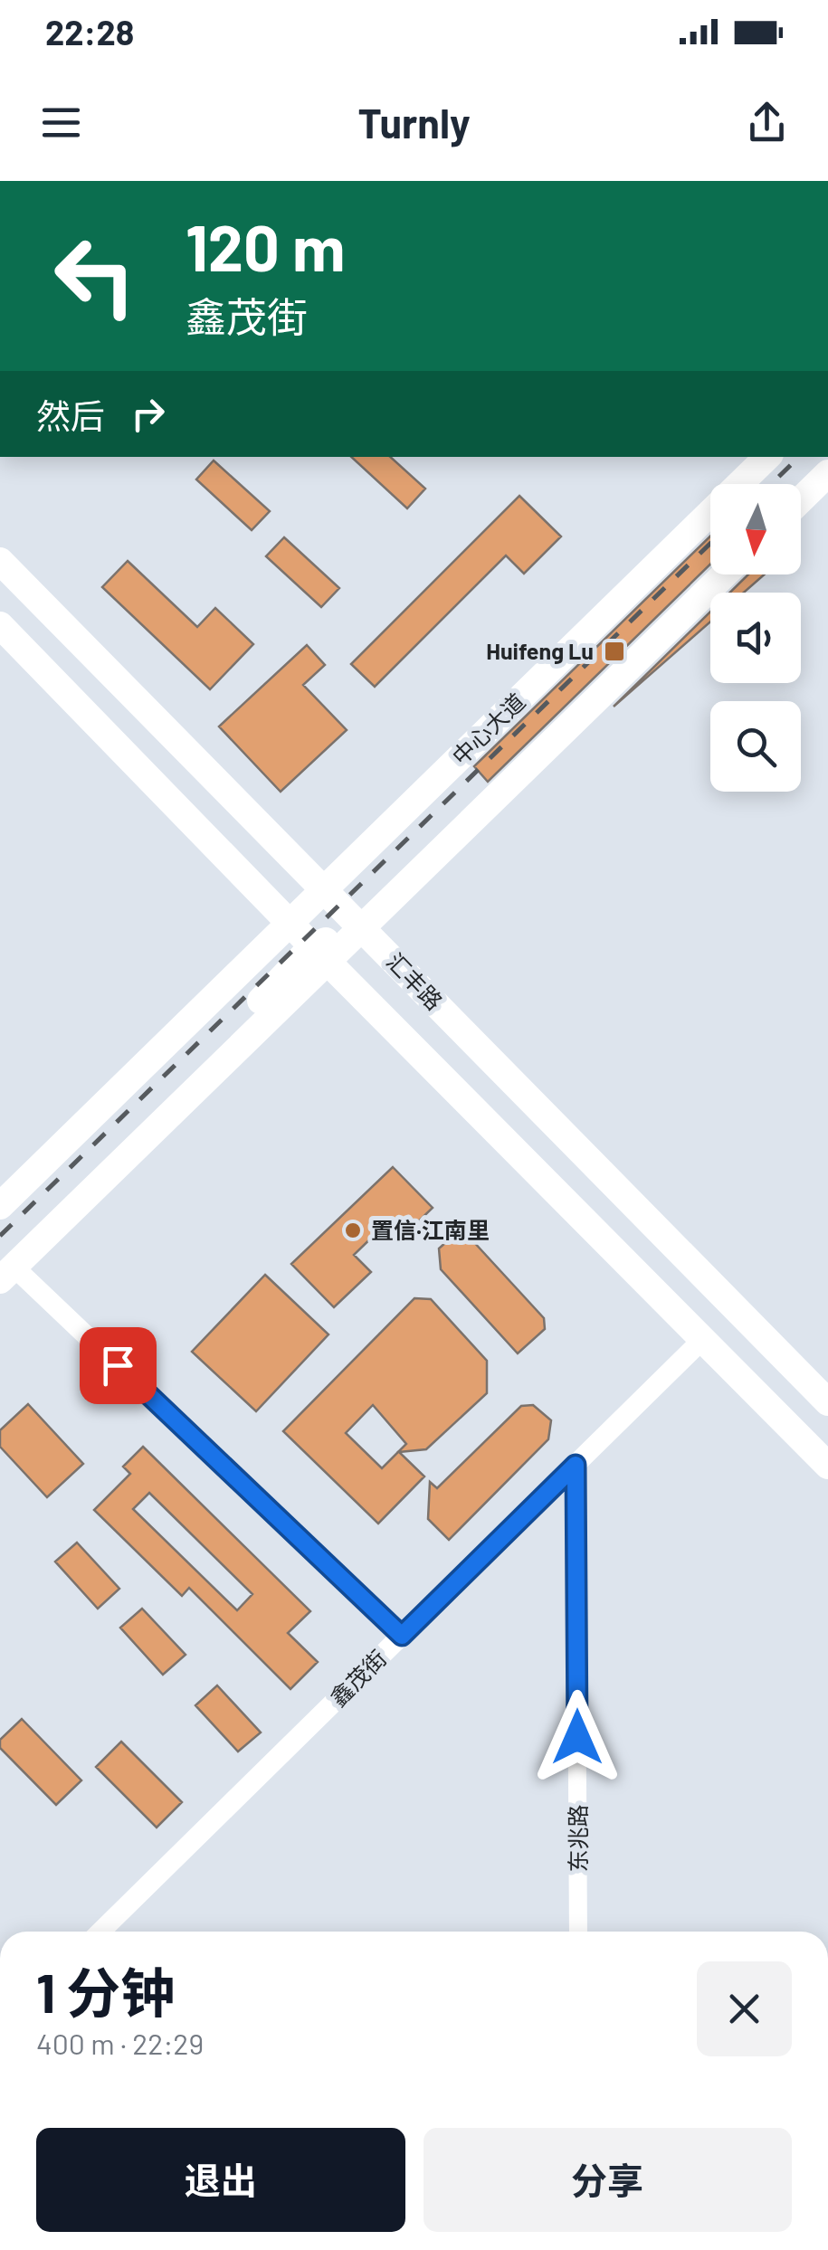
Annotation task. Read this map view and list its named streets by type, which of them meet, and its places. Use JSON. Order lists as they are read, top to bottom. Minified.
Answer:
{"streets":{"main road":["中心大道","汇丰路"],"street":["鑫茂街","东兆路"]},"crossings":[["中心大道","汇丰路"],["汇丰路","鑫茂街"],["鑫茂街","东兆路"]],"places":{"transit":["Huifeng Lu"],"other":["置信·江南里"]},"north":"bottom","page":{"status":"22:28","header":"Turnly","turn":["120 m","鑫茂街"],"then":"然后","heading":["1 分钟","400 m · 22:29"],"buttons":["退出","分享"]}}
